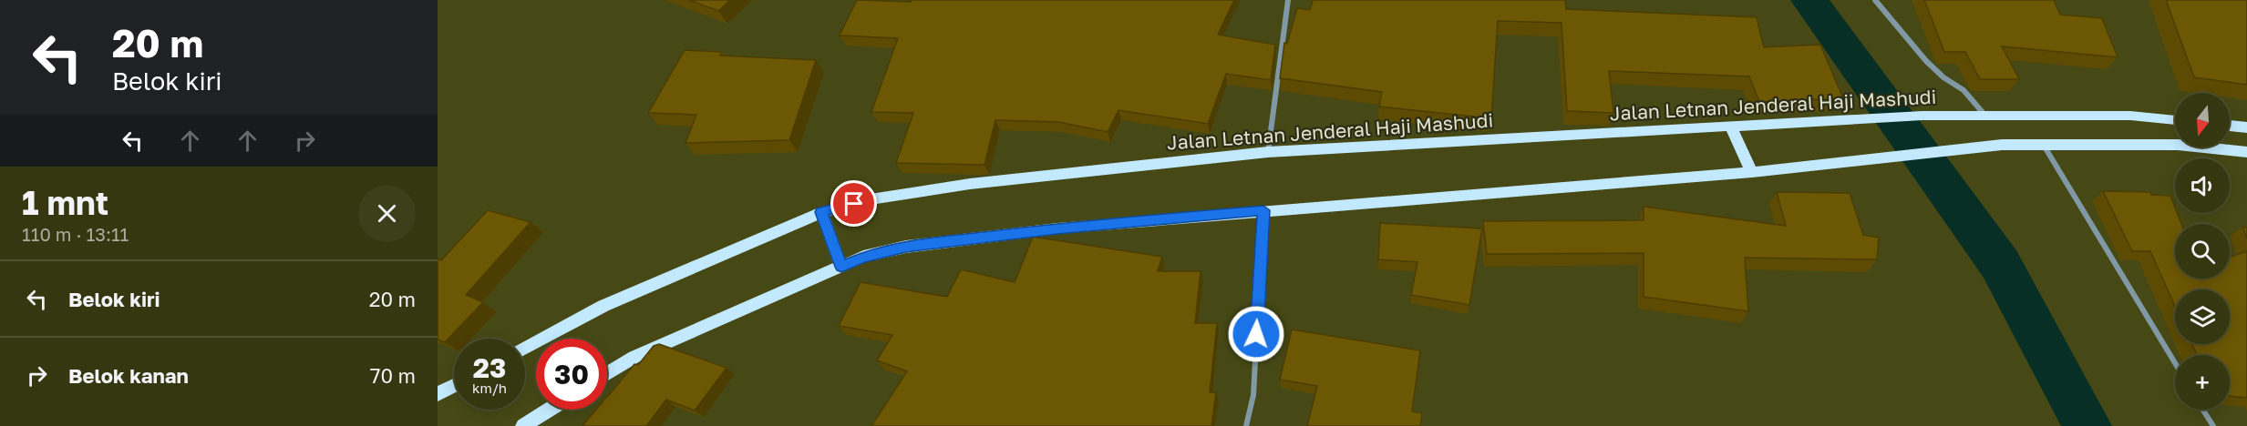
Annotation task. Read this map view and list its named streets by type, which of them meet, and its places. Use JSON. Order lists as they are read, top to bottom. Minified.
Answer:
{"streets":{"main road":["Jalan Letnan Jenderal Haji Mashudi"]},"north":"bottom","page":{"turn":["20 m","Belok kiri"],"map_buttons":"+","heading":["1 mnt","110 m · 13:11"],"list":[{"name":"Belok kiri","value":"20 m"},{"name":"Belok kanan","value":"70 m"}],"speed":"23 km/h","limit":"30"}}
